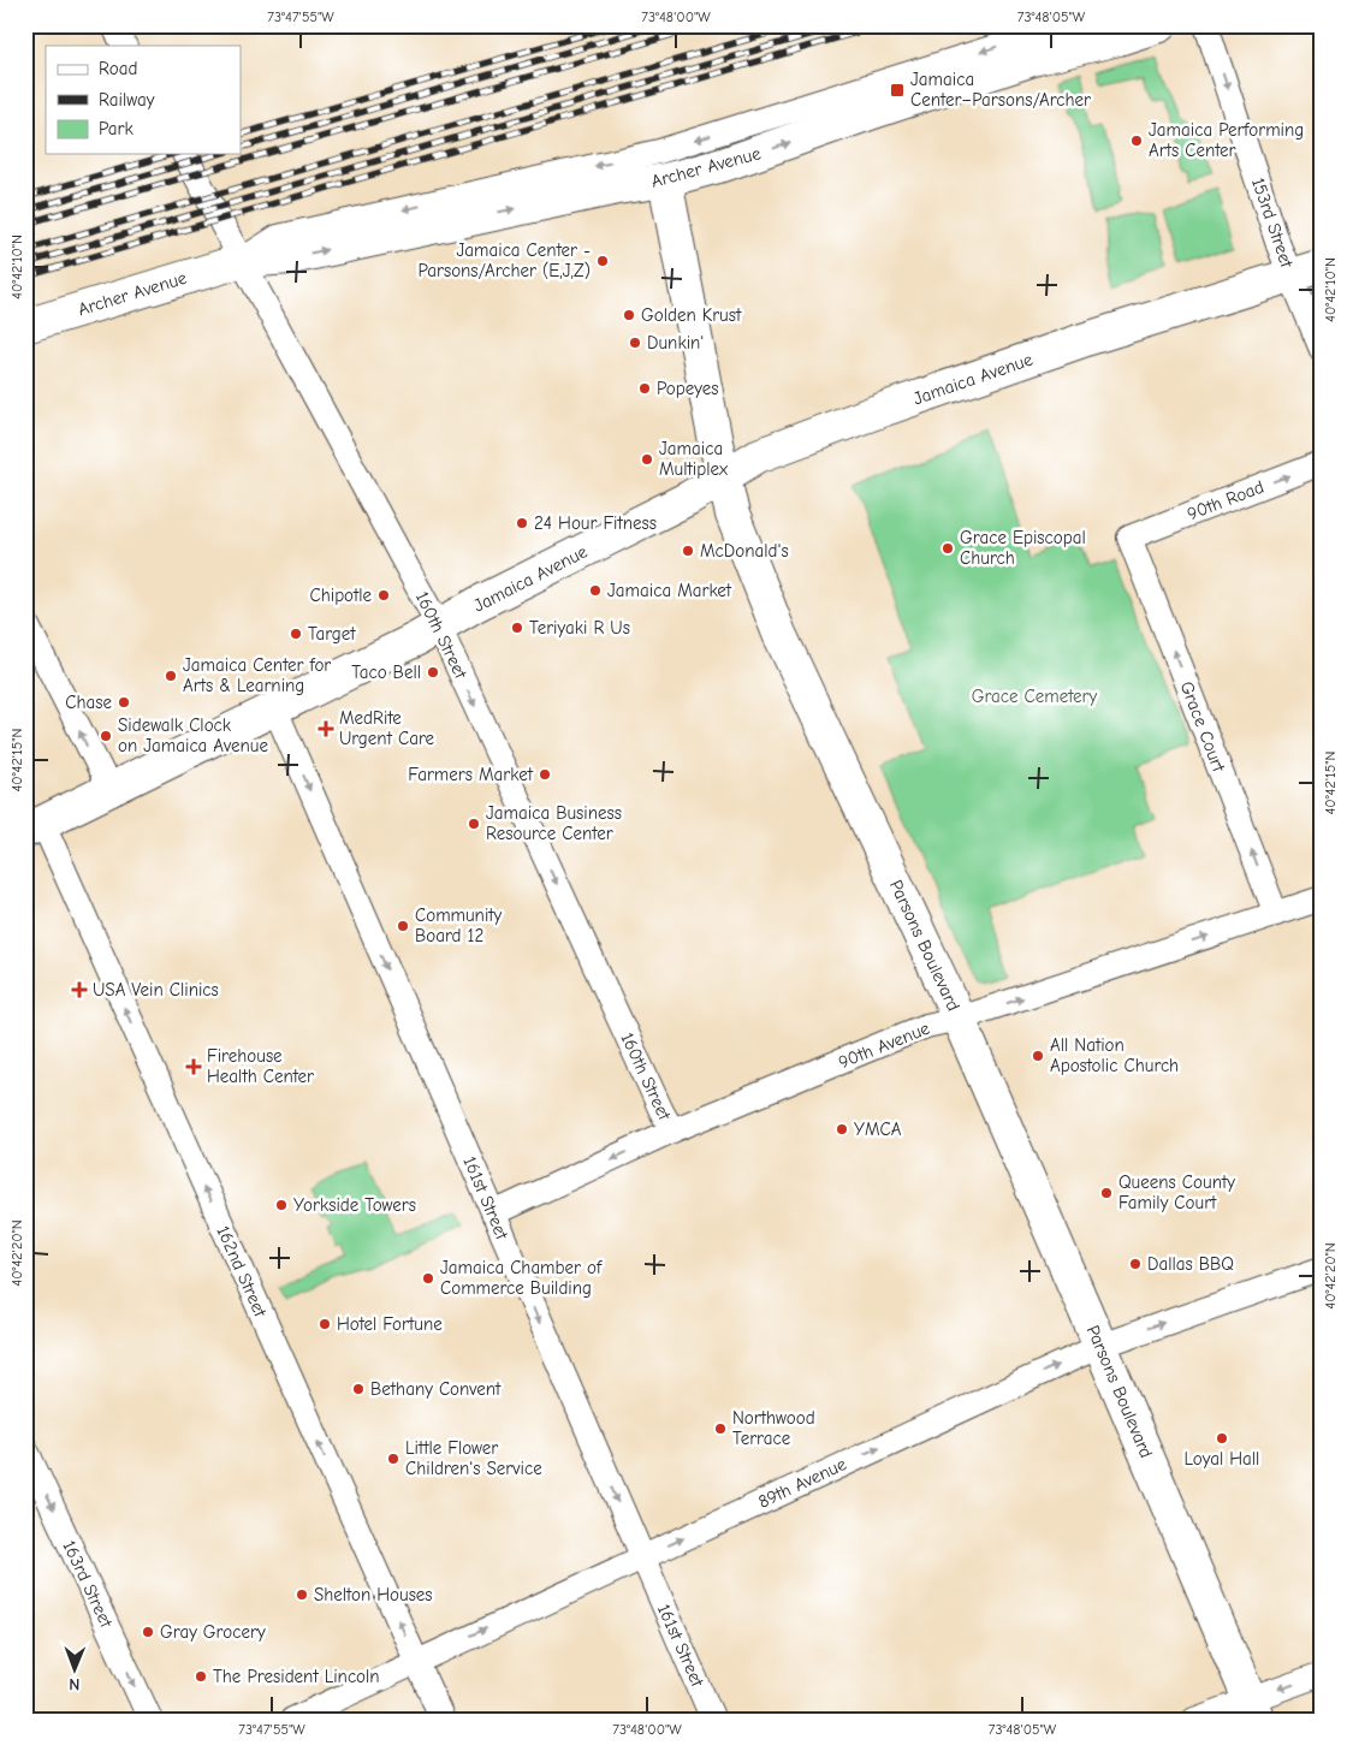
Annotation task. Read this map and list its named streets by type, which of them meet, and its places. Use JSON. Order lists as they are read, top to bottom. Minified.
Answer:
{"streets":{"street":["Archer Avenue","153rd Street","Jamaica Avenue","90th Road","160th Street","Grace Court","Parsons Boulevard","90th Avenue","161st Street","162nd Street","89th Avenue","163rd Street"]},"crossings":[["Archer Avenue","160th Street"],["Archer Avenue","Parsons Boulevard"],["153rd Street","Jamaica Avenue"],["Jamaica Avenue","160th Street"],["Jamaica Avenue","Parsons Boulevard"],["Jamaica Avenue","161st Street"],["Jamaica Avenue","162nd Street"],["90th Road","Grace Court"],["160th Street","90th Avenue"],["Grace Court","90th Avenue"],["Parsons Boulevard","90th Avenue"],["Parsons Boulevard","89th Avenue"],["90th Avenue","161st Street"],["161st Street","89th Avenue"],["162nd Street","89th Avenue"]],"one_way":["153rd Street","90th Road","160th Street","Grace Court","161st Street","162nd Street","89th Avenue","163rd Street"],"parks":["Grace Cemetery"],"places":{"transit":["Jamaica Center–Parsons/Archer"],"other":["Jamaica Performing Arts Center","Jamaica Center - Parsons/Archer (E,J,Z)","Golden Krust","Dunkin'","Popeyes","Jamaica Multiplex","24 Hour Fitness","Grace Episcopal Church","McDonald's","Jamaica Market","Chipotle","Teriyaki R Us","Target","Taco Bell","Jamaica Center for Arts & Learning","Chase","Sidewalk Clock on Jamaica Avenue","Farmers Market","Jamaica Business Resource Center","Community Board 12","All Nation Apostolic Church","YMCA","Queens County Family Court","Yorkside Towers","Dallas BBQ","Jamaica Chamber of Commerce Building","Hotel Fortune","Bethany Convent","Northwood Terrace","Loyal Hall","Little Flower Children's Service","Shelton Houses","Gray Grocery","The President Lincoln"],"health":["MedRite Urgent Care","USA Vein Clinics","Firehouse Health Center"]},"legend":["Road","Railway","Park"],"north":"bottom","coordinates":["73°47'55\"W","73°48'00\"W","73°48'05\"W","40°42'10\"N","40°42'15\"N","40°42'20\"N"]}
